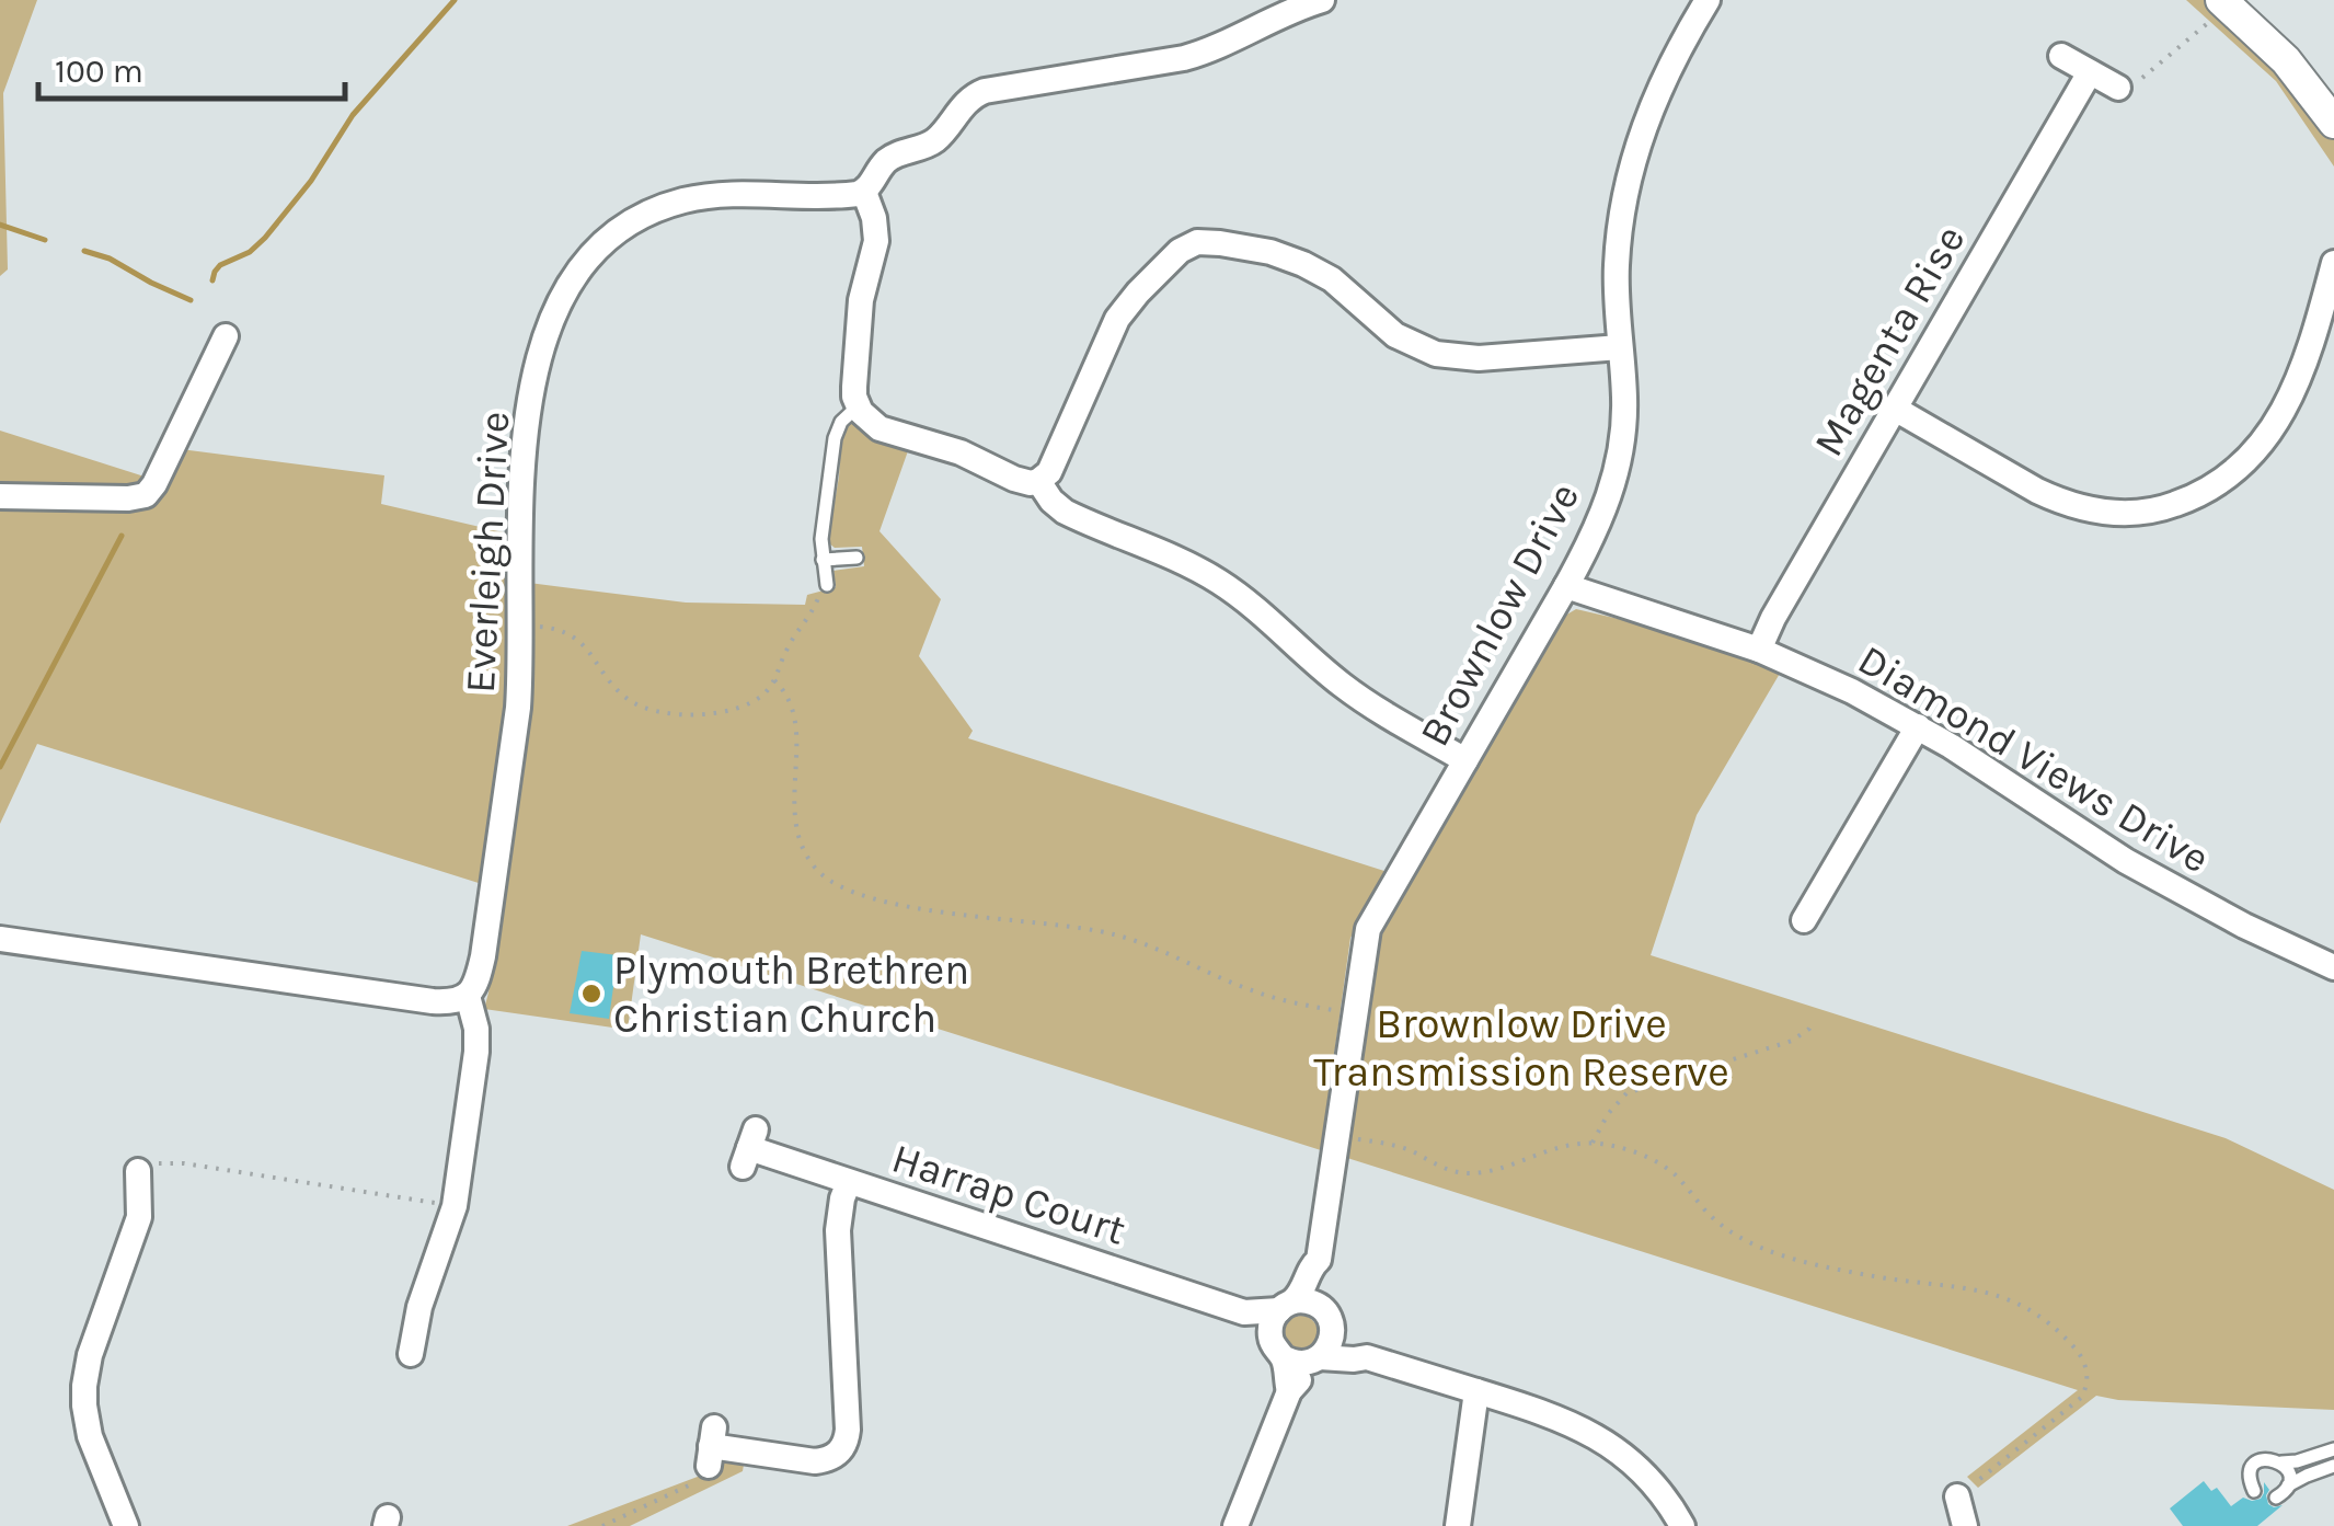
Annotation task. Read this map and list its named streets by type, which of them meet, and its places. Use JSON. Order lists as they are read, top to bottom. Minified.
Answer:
{"streets":{"street":["Magenta Rise","Everleigh Drive","Brownlow Drive","Diamond Views Drive","Harrap Court"]},"crossings":[["Magenta Rise","Diamond Views Drive"],["Brownlow Drive","Diamond Views Drive"],["Brownlow Drive","Harrap Court"]],"parks":["Brownlow Drive Transmission Reserve"],"places":["Plymouth Brethren Christian Church"],"scale_bar":"100 m"}
